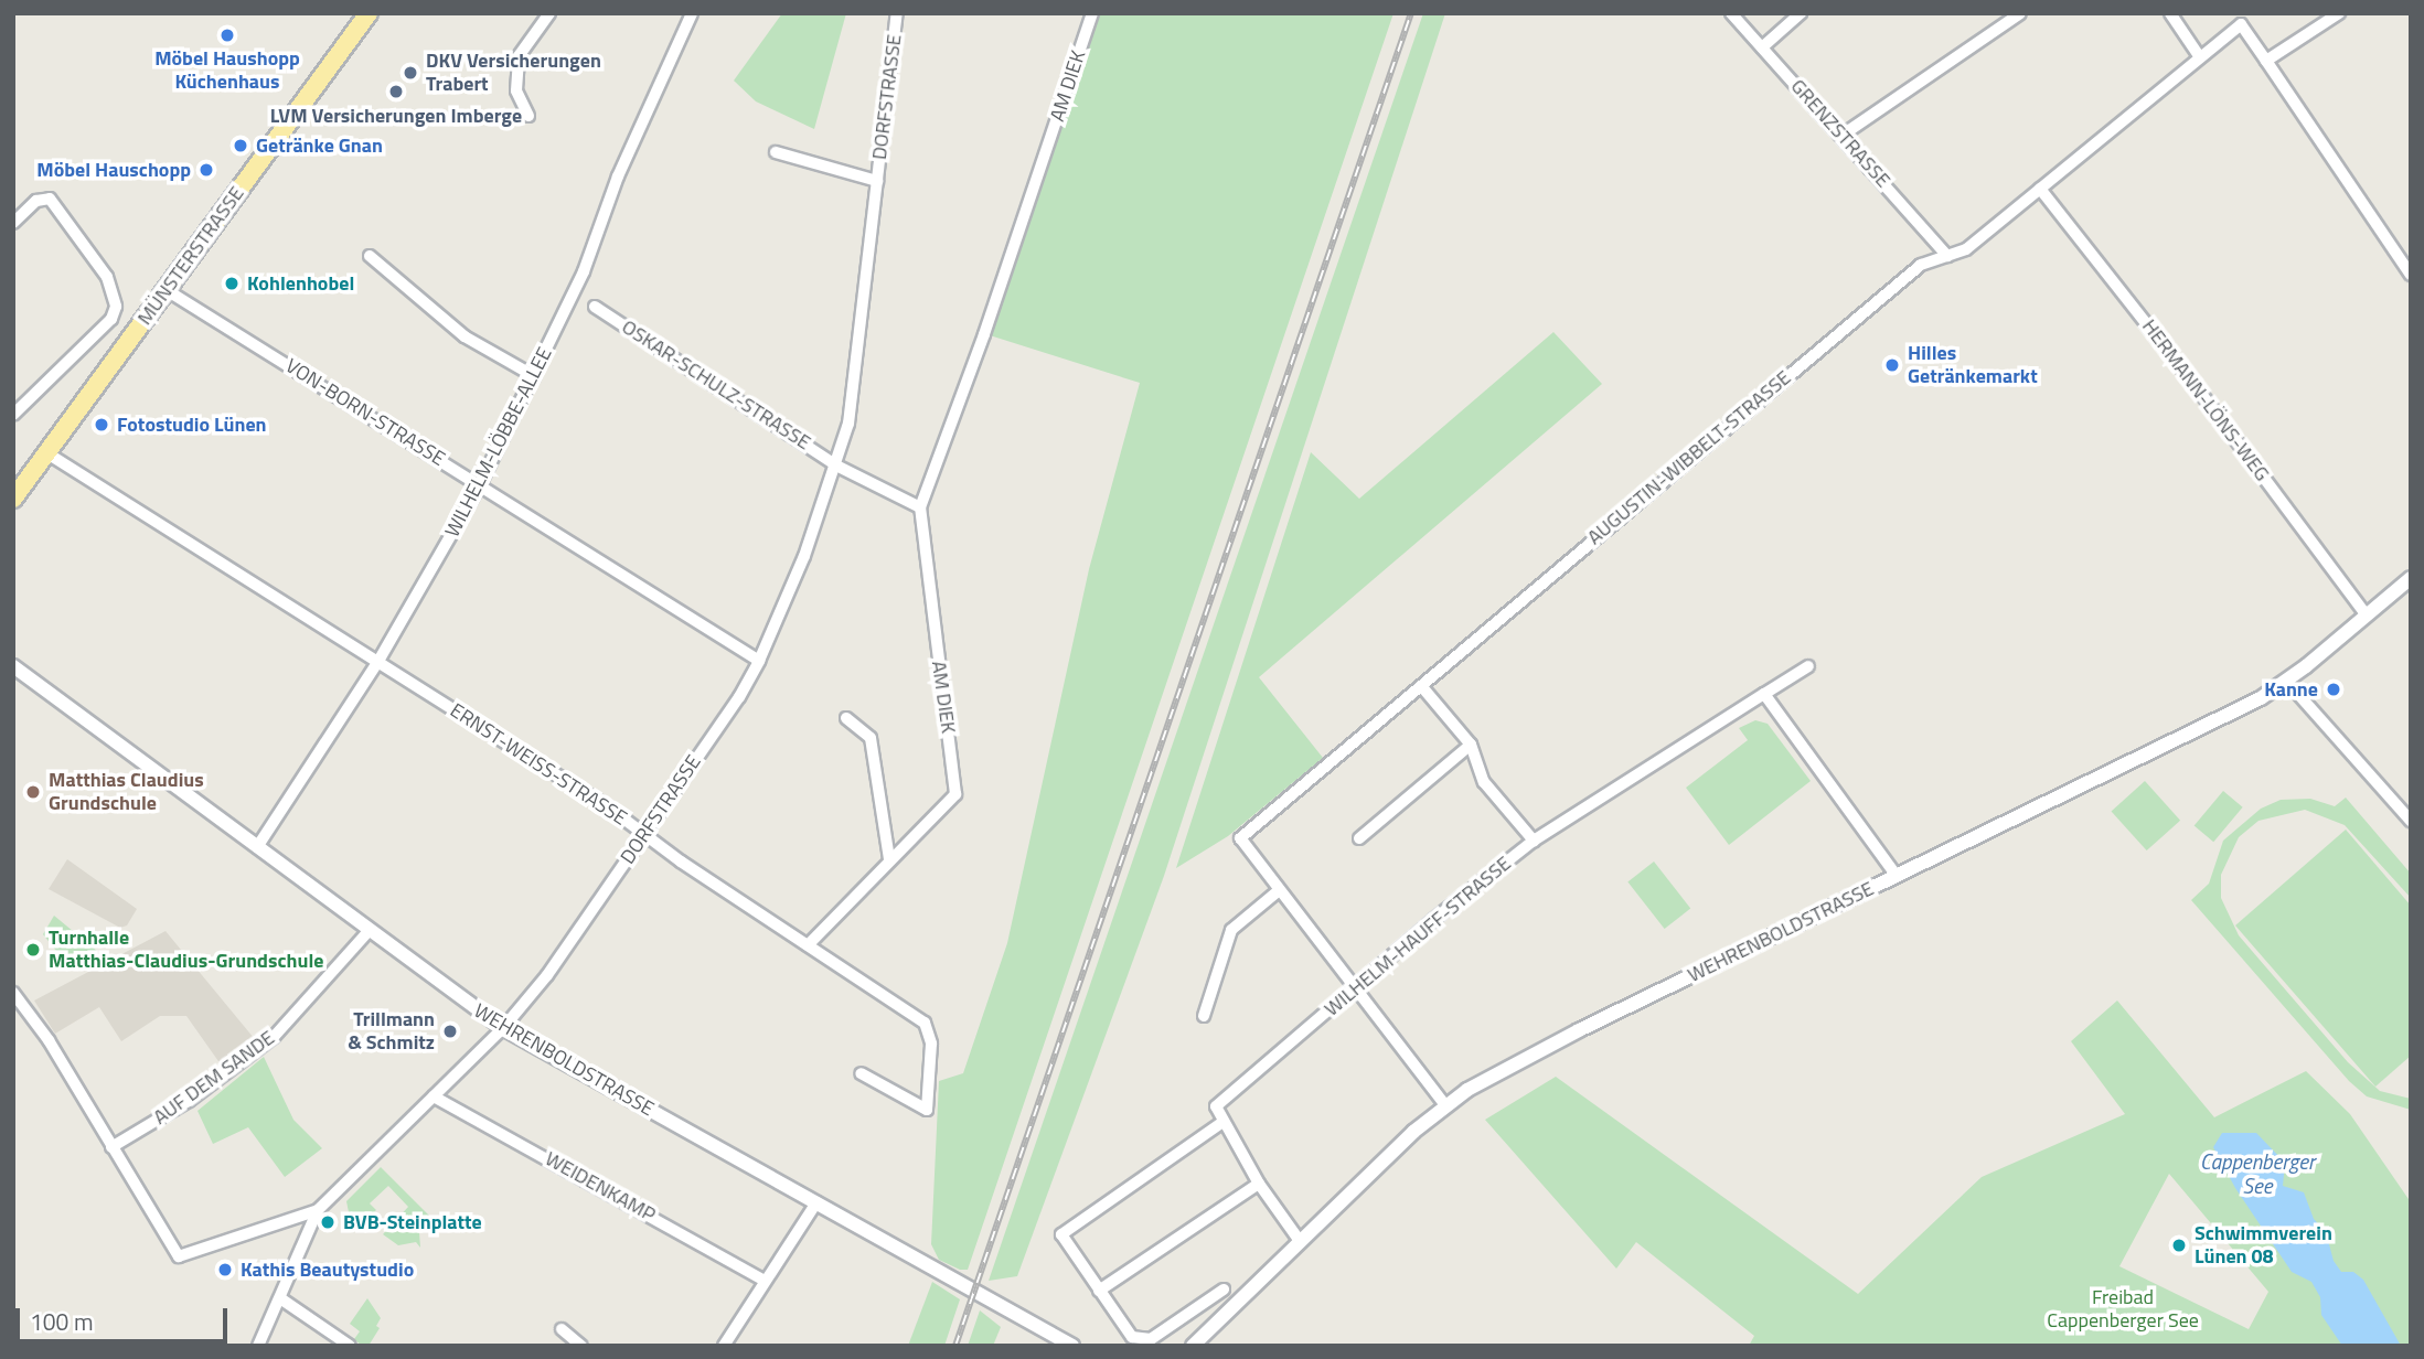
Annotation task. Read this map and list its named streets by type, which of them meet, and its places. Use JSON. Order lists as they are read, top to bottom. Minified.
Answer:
{"streets":{"main road":["MÜNSTERSTRASSE"],"street":["AM DIEK","DORFSTRASSE","GRENZSTRASSE","OSKAR-SCHULZ-STRASSE","HERMANN-LÖNS-WEG","VON-BORN-STRASSE","WILHELM-LÖBBE-ALLEE","AUGUSTIN-WIBBELT-STRASSE","ERNST-WEISS-STRASSE","WEHRENBOLDSTRASSE","WILHELM-HAUFF-STRASSE","AUF DEM SANDE","WEIDENKAMP"]},"crossings":[["AM DIEK","OSKAR-SCHULZ-STRASSE"],["AM DIEK","ERNST-WEISS-STRASSE"],["DORFSTRASSE","OSKAR-SCHULZ-STRASSE"],["DORFSTRASSE","VON-BORN-STRASSE"],["DORFSTRASSE","ERNST-WEISS-STRASSE"],["DORFSTRASSE","WEHRENBOLDSTRASSE"],["DORFSTRASSE","WEIDENKAMP"],["GRENZSTRASSE","AUGUSTIN-WIBBELT-STRASSE"],["MÜNSTERSTRASSE","VON-BORN-STRASSE"],["MÜNSTERSTRASSE","ERNST-WEISS-STRASSE"],["HERMANN-LÖNS-WEG","AUGUSTIN-WIBBELT-STRASSE"],["HERMANN-LÖNS-WEG","WEHRENBOLDSTRASSE"],["VON-BORN-STRASSE","WILHELM-LÖBBE-ALLEE"],["WILHELM-LÖBBE-ALLEE","ERNST-WEISS-STRASSE"],["WILHELM-LÖBBE-ALLEE","WEHRENBOLDSTRASSE"],["AUGUSTIN-WIBBELT-STRASSE","WEHRENBOLDSTRASSE"],["AUGUSTIN-WIBBELT-STRASSE","WILHELM-HAUFF-STRASSE"],["WEHRENBOLDSTRASSE","AUF DEM SANDE"]],"water":["Cappenberger See"],"parks":["Freibad Cappenberger See"],"places":["Möbel Haushopp Küchenhaus","DKV Versicherungen Trabert","LVM Versicherungen Imberge","Getränke Gnan","Möbel Hauschopp","Kohlenhobel","Hilles Getränkemarkt","Fotostudio Lünen","Kanne","Matthias Claudius Grundschule","Turnhalle Matthias-Claudius-Grundschule","Trillmann & Schmitz","BVB-Steinplatte","Schwimmverein Lünen 08","Kathis Beautystudio"],"scale_bar":"100 m"}
